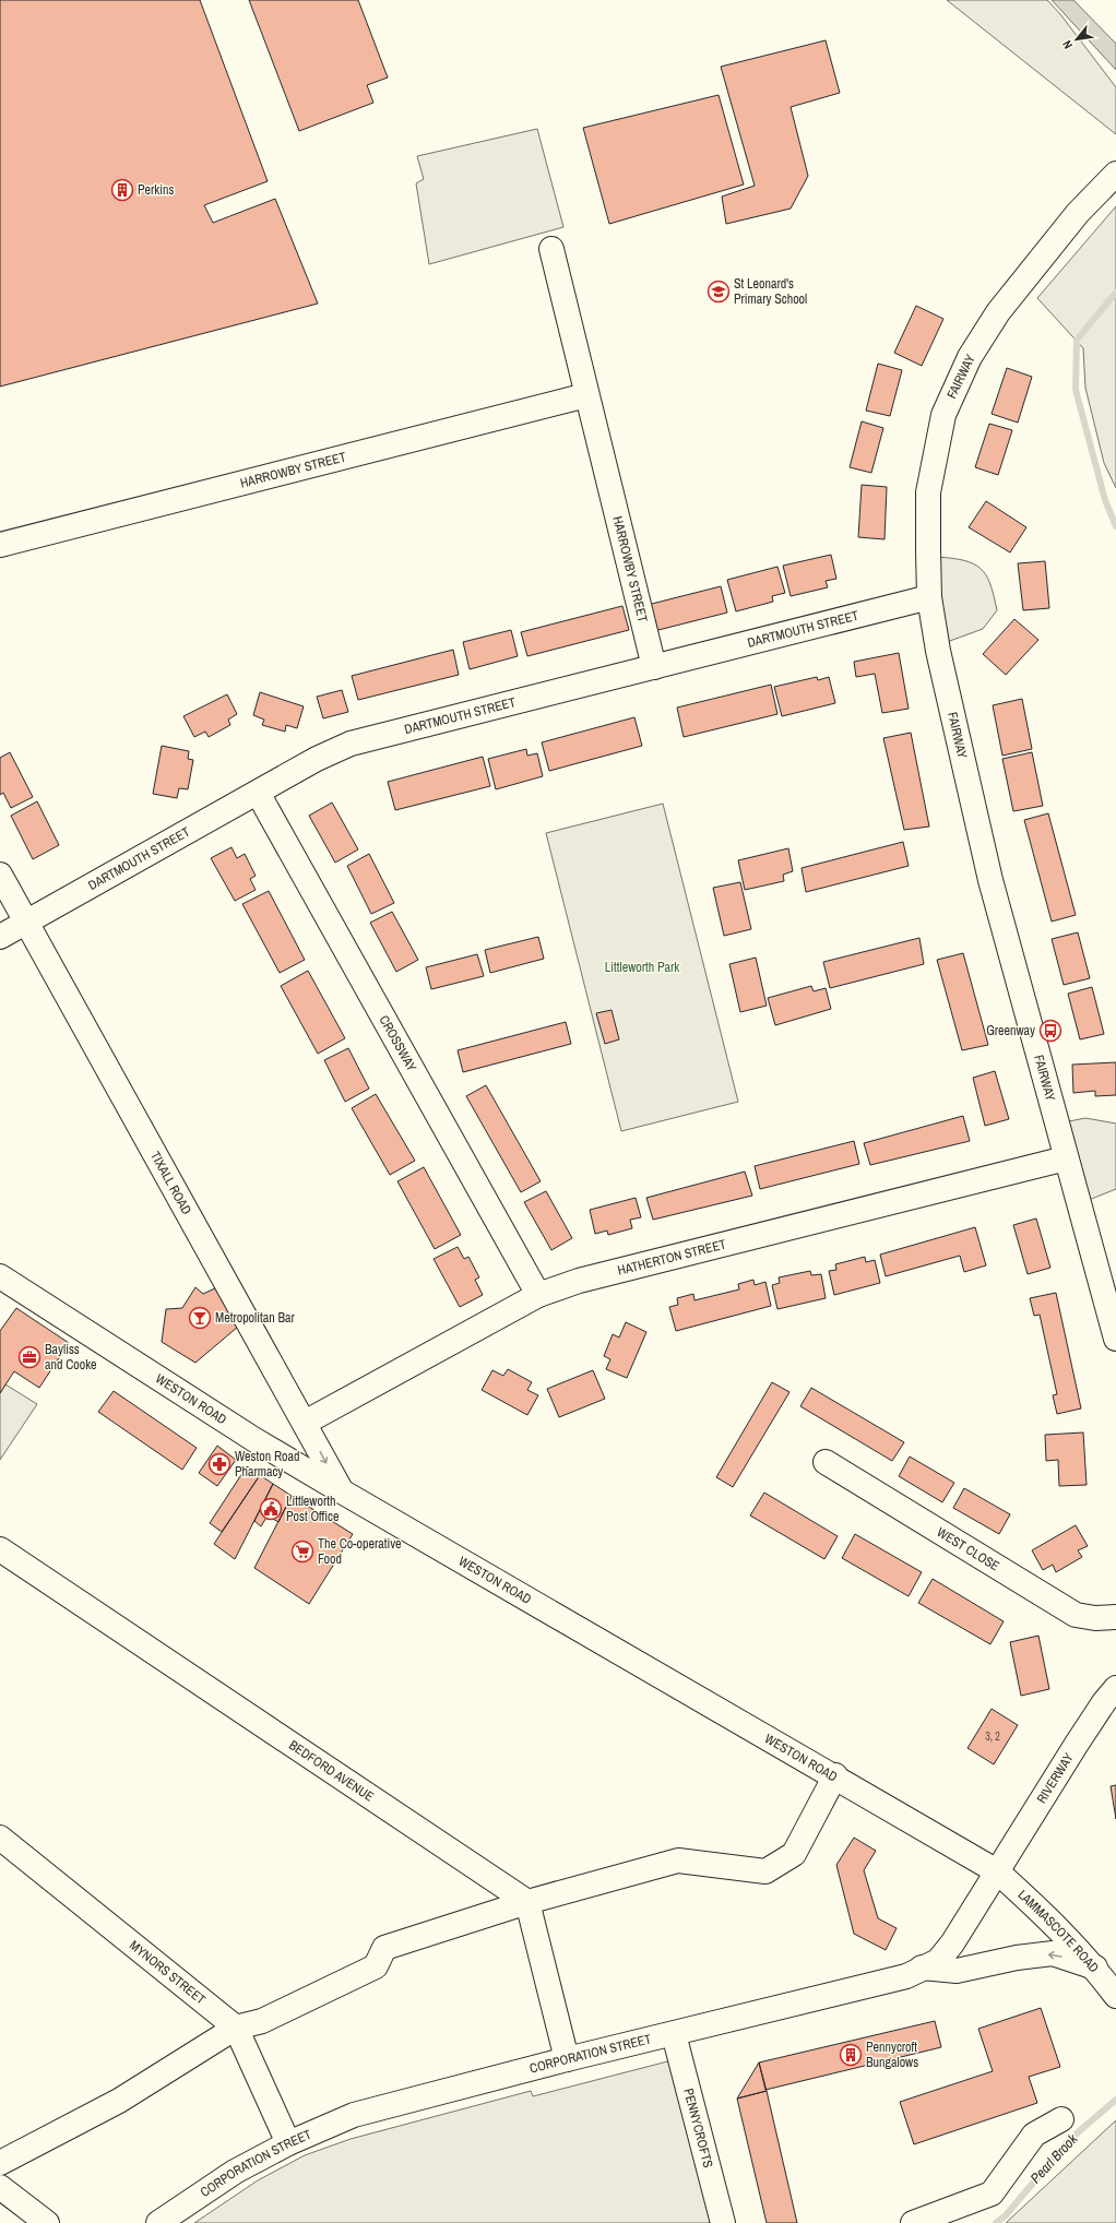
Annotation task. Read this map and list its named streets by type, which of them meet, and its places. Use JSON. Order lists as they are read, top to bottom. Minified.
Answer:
{"streets":{"main road":["FAIRWAY","HARROWBY STREET","DARTMOUTH STREET","CROSSWAY","TIXALL ROAD","HATHERTON STREET","WESTON ROAD","WEST CLOSE","BEDFORD AVENUE","RIVERWAY","LAMMASCOTE ROAD","MYNORS STREET","CORPORATION STREET","PENNYCROFTS"]},"crossings":[["FAIRWAY","DARTMOUTH STREET"],["FAIRWAY","HATHERTON STREET"],["HARROWBY STREET","DARTMOUTH STREET"],["DARTMOUTH STREET","CROSSWAY"],["DARTMOUTH STREET","TIXALL ROAD"],["CROSSWAY","HATHERTON STREET"],["TIXALL ROAD","HATHERTON STREET"],["TIXALL ROAD","WESTON ROAD"],["WESTON ROAD","RIVERWAY"],["WESTON ROAD","LAMMASCOTE ROAD"],["WESTON ROAD","CORPORATION STREET"],["RIVERWAY","LAMMASCOTE ROAD"],["RIVERWAY","CORPORATION STREET"],["LAMMASCOTE ROAD","CORPORATION STREET"],["MYNORS STREET","CORPORATION STREET"],["CORPORATION STREET","PENNYCROFTS"]],"water":["Pearl Brook"],"parks":["Littleworth Park"],"places":{"building":["Perkins","Pennycroft Bungalows"],"school or university":["St Leonard's Primary School"],"bus stop":["Greenway"],"bar":["Metropolitan Bar"],"office":["Bayliss and Cooke"],"pharmacy":["Weston Road Pharmacy"],"public building":["Littleworth Post Office"],"supermarket":["The Co-operative Food"]},"house_numbers":["3, 2"],"north":"bottom left"}
